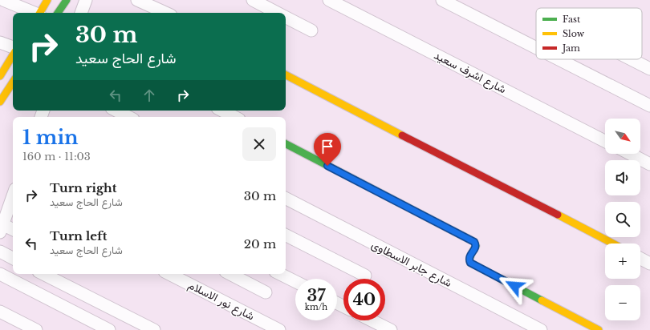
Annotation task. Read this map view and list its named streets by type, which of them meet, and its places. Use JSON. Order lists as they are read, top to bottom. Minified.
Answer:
{"streets":{"street":["شارع اشرف سعيد","شارع جابر الاسطاوى","شارع نور الاسلام"]},"legend":["Fast","Slow","Jam"],"north":"bottom right","page":{"turn":["30 m","شارع الحاج سعيد"],"heading":["1 min","160 m · 11:03"],"map_buttons":["+","−"],"list":[{"name":"Turn right","note":"شارع الحاج سعيد","value":"30 m"},{"name":"Turn left","note":"شارع الحاج سعيد","value":"20 m"}],"speed":"37 km/h","limit":"40"}}
